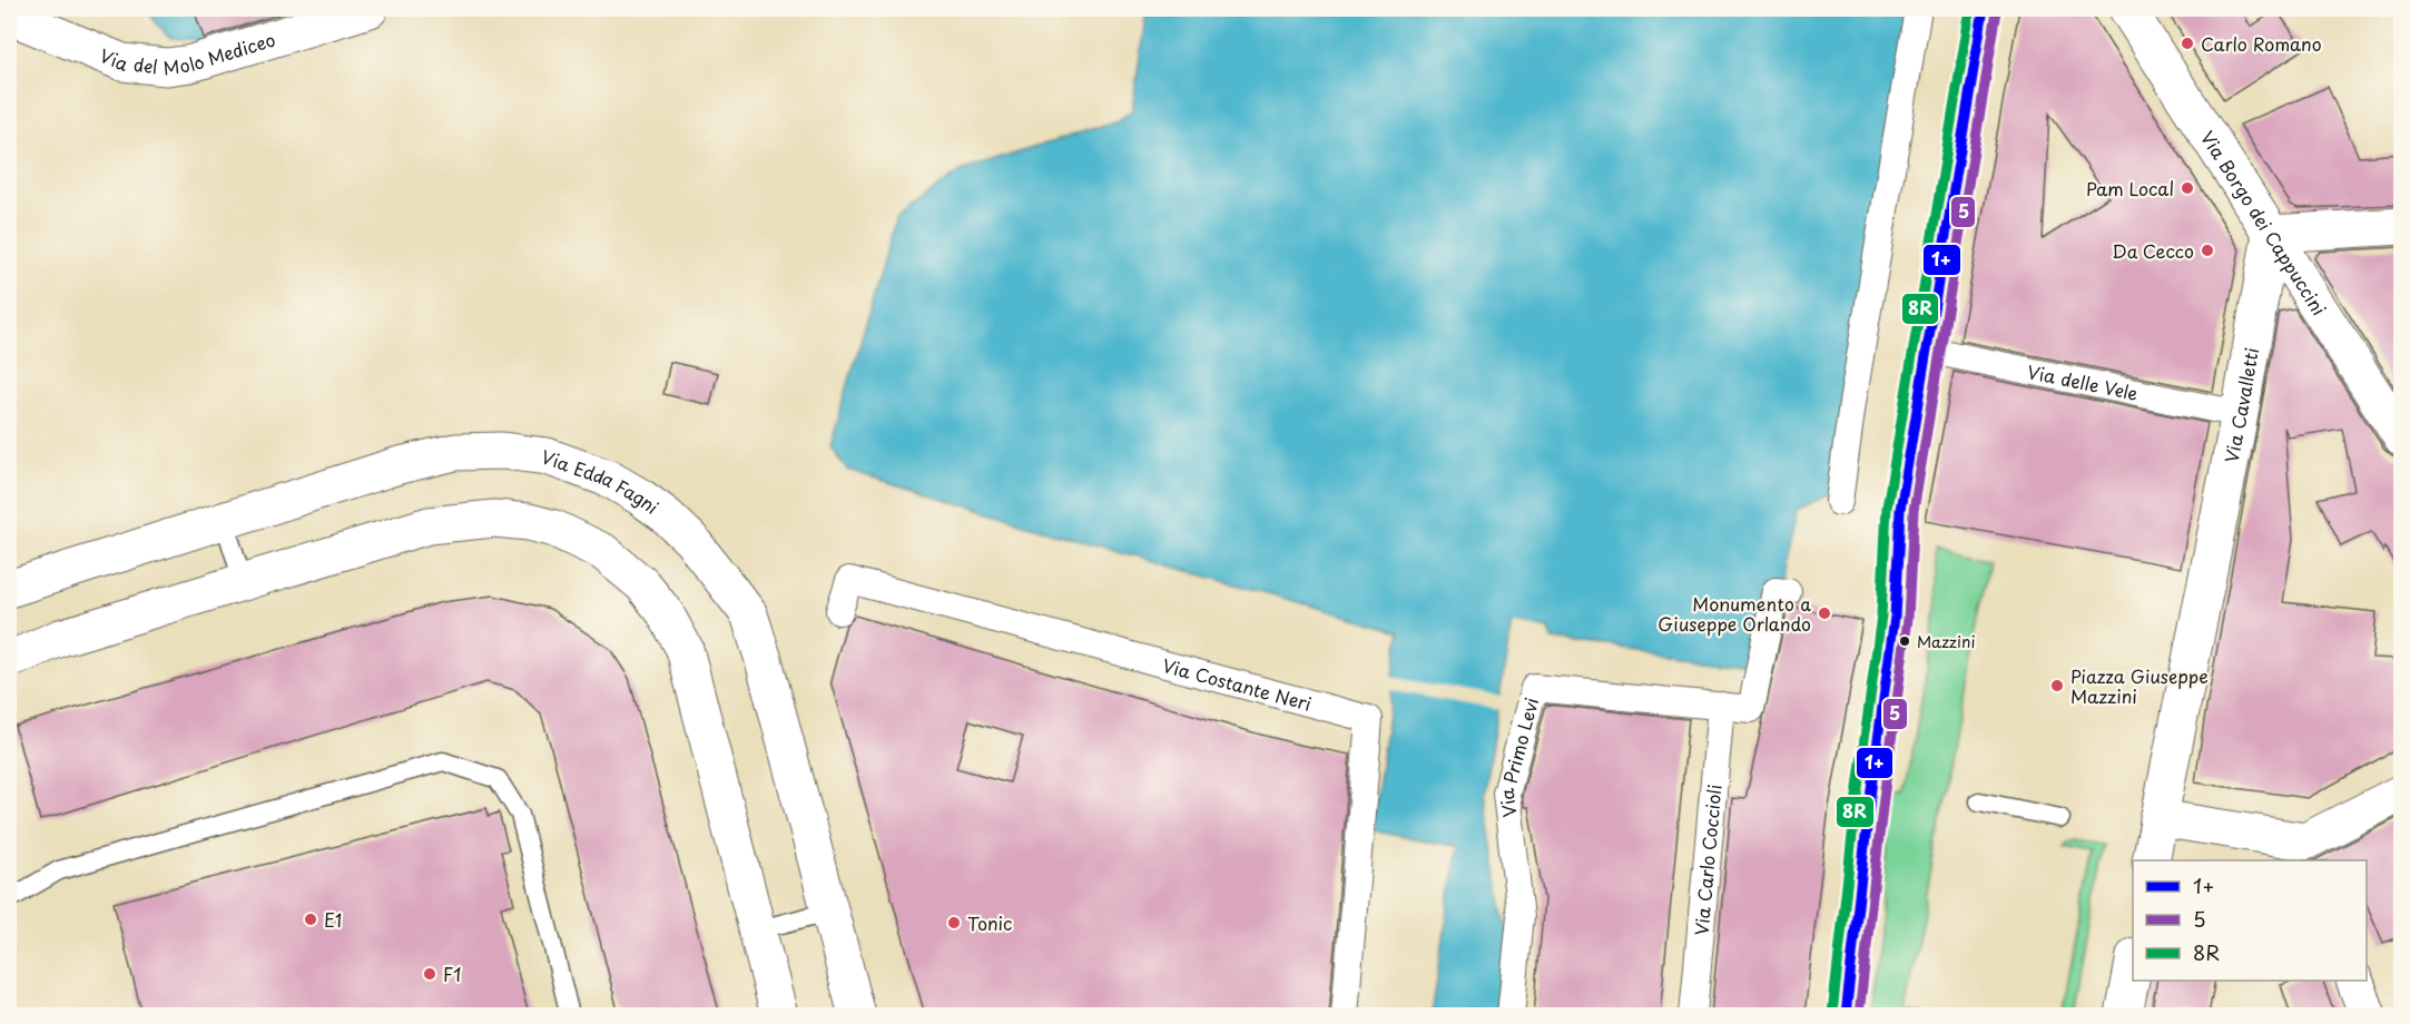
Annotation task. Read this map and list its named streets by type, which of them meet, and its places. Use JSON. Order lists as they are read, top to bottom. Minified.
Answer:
{"streets":{"street":["Via del Molo Mediceo","Via Borgo dei Cappuccini","Via delle Vele","Via Cavalletti","Via Edda Fagni","Via Costante Neri","Via Primo Levi","Via Carlo Coccioli"]},"crossings":[["Via Borgo dei Cappuccini","Via Cavalletti"],["Via delle Vele","Via Cavalletti"],["Via Primo Levi","Via Carlo Coccioli"]],"places":["Carlo Romano","Pam Local","Da Cecco","Monumento a Giuseppe Orlando","Mazzini","Piazza Giuseppe Mazzini","E1","Tonic","F1"],"lines":["transit line 1+","transit line 8R","transit line 5"],"legend":["1+","5","8R"]}
